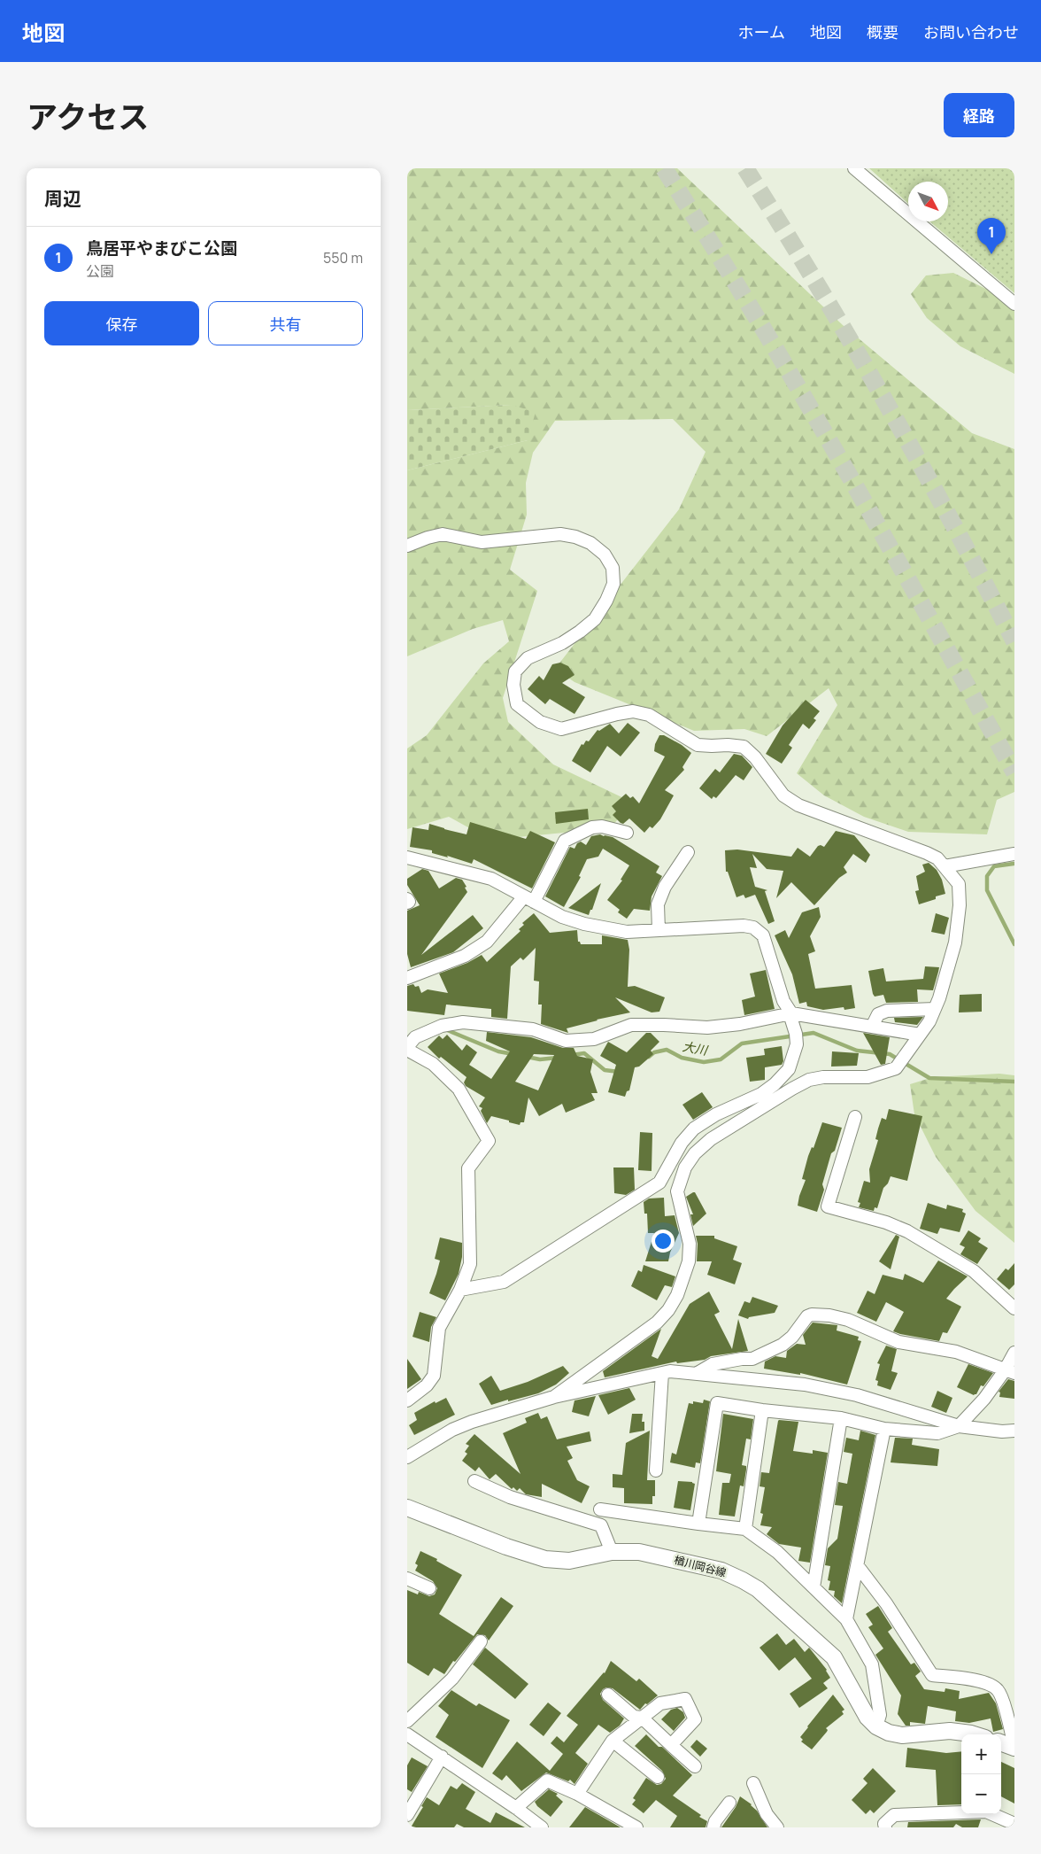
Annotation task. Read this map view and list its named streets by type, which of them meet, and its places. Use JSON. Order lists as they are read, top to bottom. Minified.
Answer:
{"streets":{"main road":["楢川岡谷線"]},"water":["大川"],"north":"bottom right","page":{"header":"地図","nav":["ホーム","地図","概要","お問い合わせ"],"title":"アクセス","buttons":["経路",["保存","共有"]],"heading":"周辺","pins":"1","list":[{"mark":"1","name":"鳥居平やまびこ公園","note":"公園","value":"550 m"}],"map_buttons":["+","−"]}}
